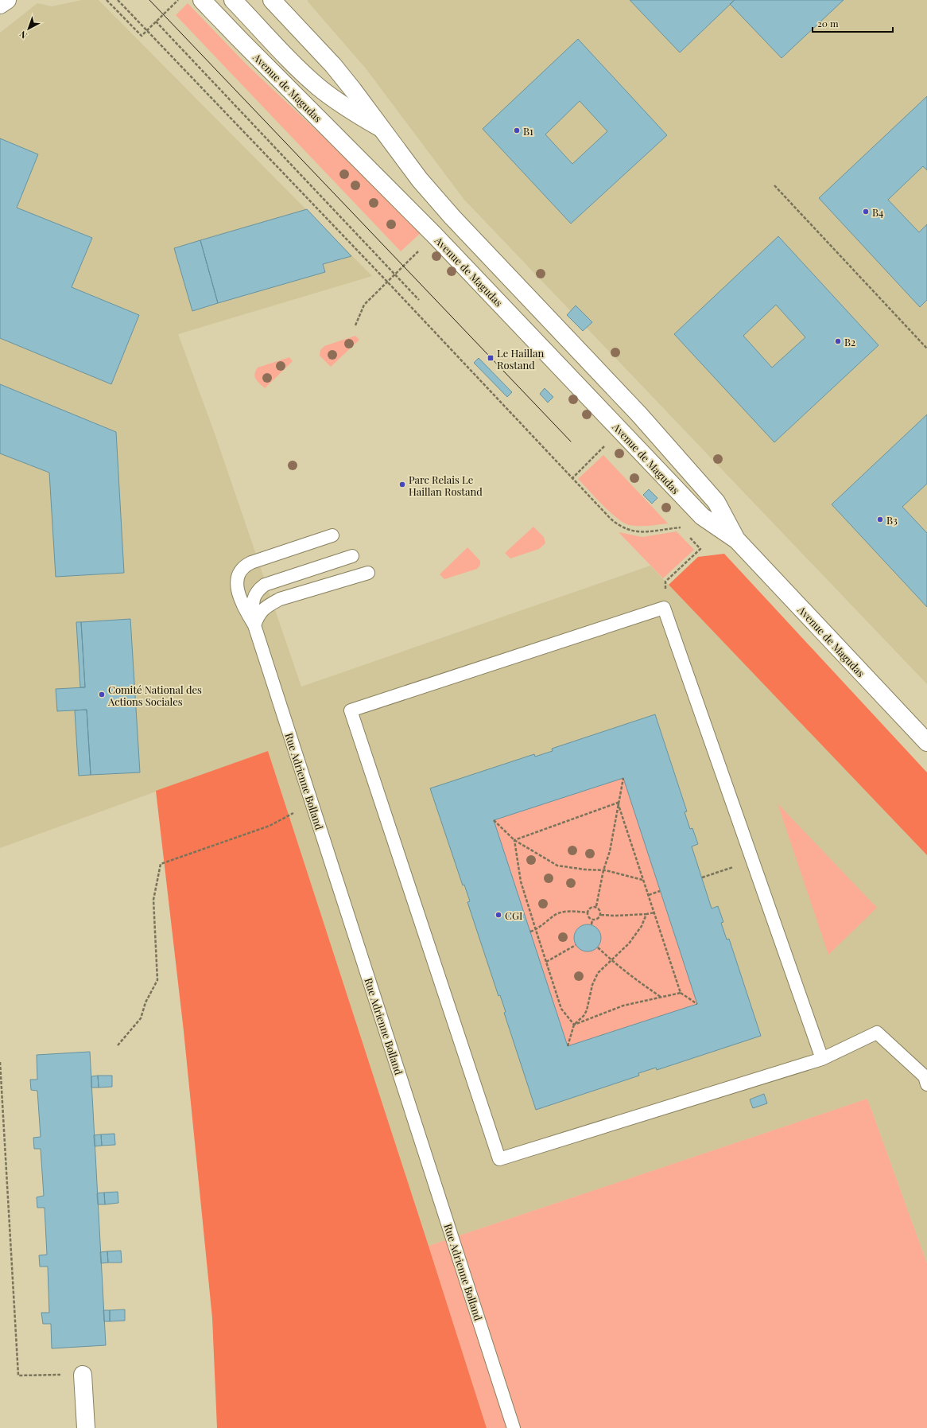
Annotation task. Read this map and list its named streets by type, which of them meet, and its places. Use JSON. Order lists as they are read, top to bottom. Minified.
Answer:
{"streets":{"main road":["Avenue de Magudas"],"lane":["Rue Adrienne Bolland"]},"places":{"other":["B1","B4","B2","Parc Relais Le Haillan Rostand","B3","Comité National des Actions Sociales","CGI"],"transit":["Le Haillan Rostand"]},"scale_bar":"20 m","north":"bottom left"}
